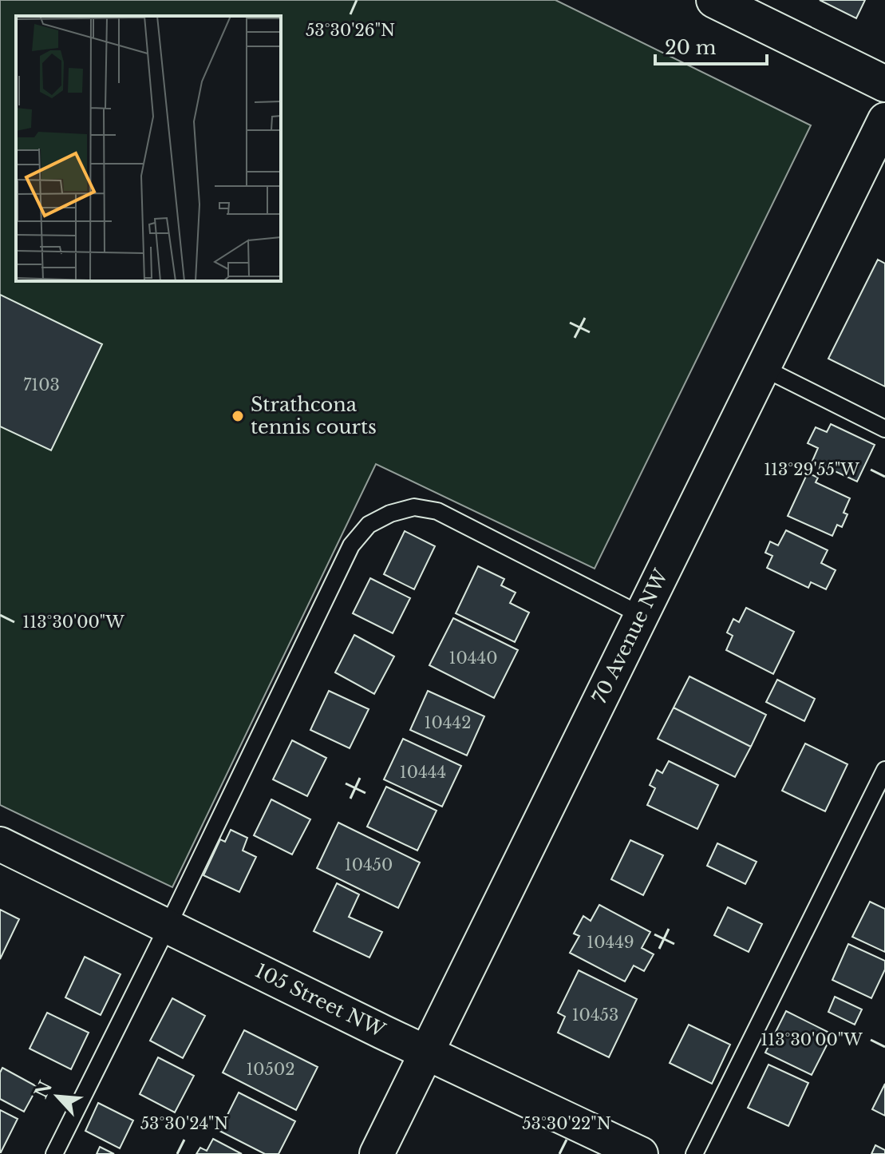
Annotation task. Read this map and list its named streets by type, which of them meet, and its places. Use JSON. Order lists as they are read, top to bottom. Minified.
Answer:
{"streets":{"street":["70 Avenue NW","105 Street NW"]},"crossings":[["70 Avenue NW","105 Street NW"]],"places":["Strathcona tennis courts"],"house_numbers":["7103","10440","10442","10444","10450","10449","10453","10502"],"scale_bar":"20 m","north":"top left","coordinates":["53°30'26\"N","113°29'55\"W","113°30'00\"W","53°30'24\"N","53°30'22\"N"]}
